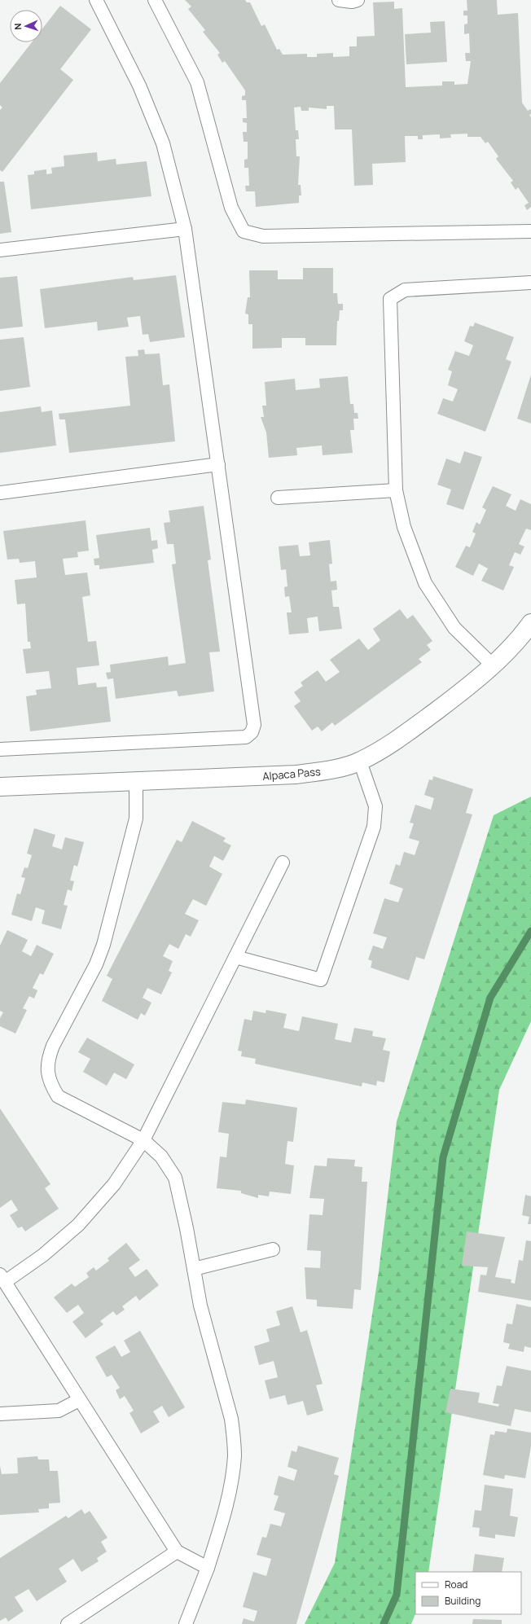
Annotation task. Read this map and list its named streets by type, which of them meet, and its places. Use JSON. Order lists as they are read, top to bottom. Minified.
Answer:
{"streets":{"street":["Alpaca Pass"]},"legend":["Road","Building"],"north":"left"}
